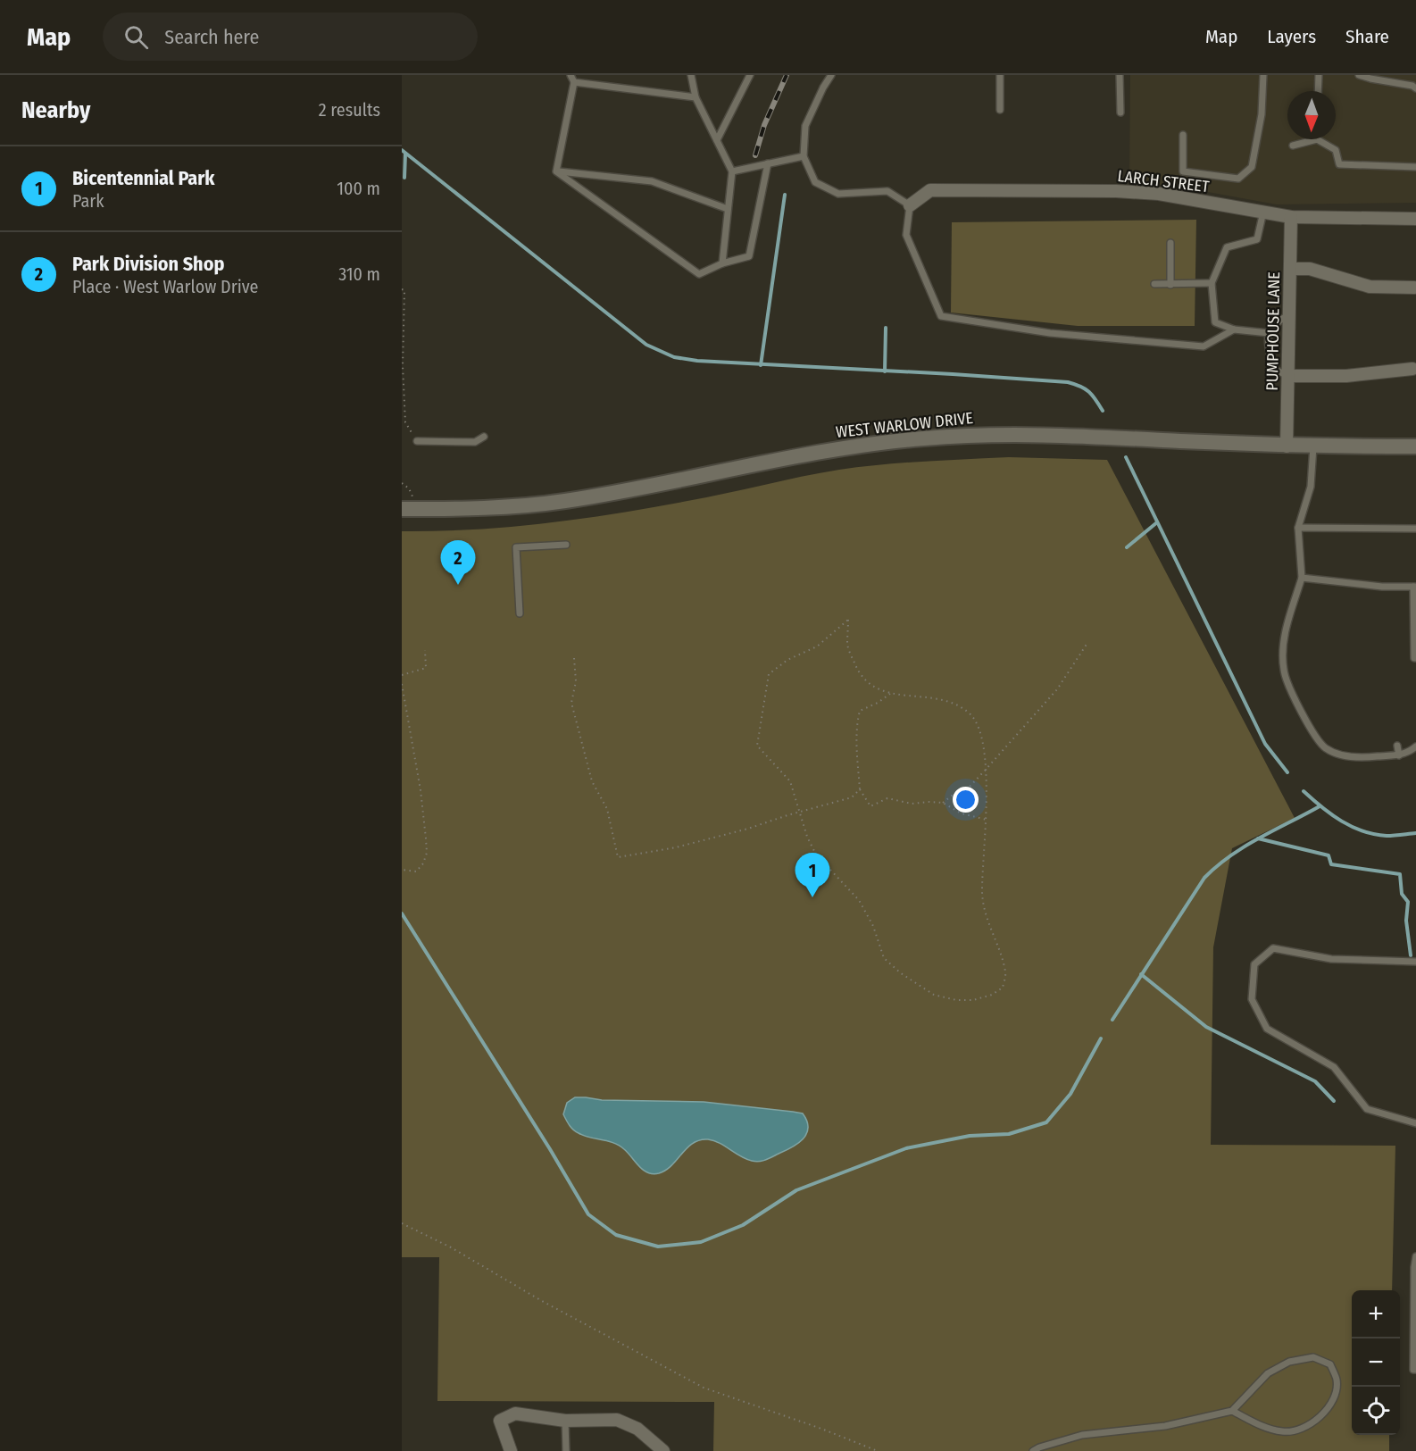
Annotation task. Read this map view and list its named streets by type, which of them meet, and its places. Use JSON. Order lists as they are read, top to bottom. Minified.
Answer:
{"streets":{"street":["LARCH STREET","PUMPHOUSE LANE","WEST WARLOW DRIVE"]},"crossings":[["LARCH STREET","PUMPHOUSE LANE"],["PUMPHOUSE LANE","WEST WARLOW DRIVE"]],"north":"bottom","page":{"header":"Map","search":"Search here","nav":["Map","Layers","Share"],"heading":["Nearby","2 results"],"list":[{"mark":"1","name":"Bicentennial Park","note":"Park","value":"100 m"},{"mark":"2","name":"Park Division Shop","note":"Place · West Warlow Drive","value":"310 m"}],"pins":["2","1"],"map_buttons":["+","−"]}}
